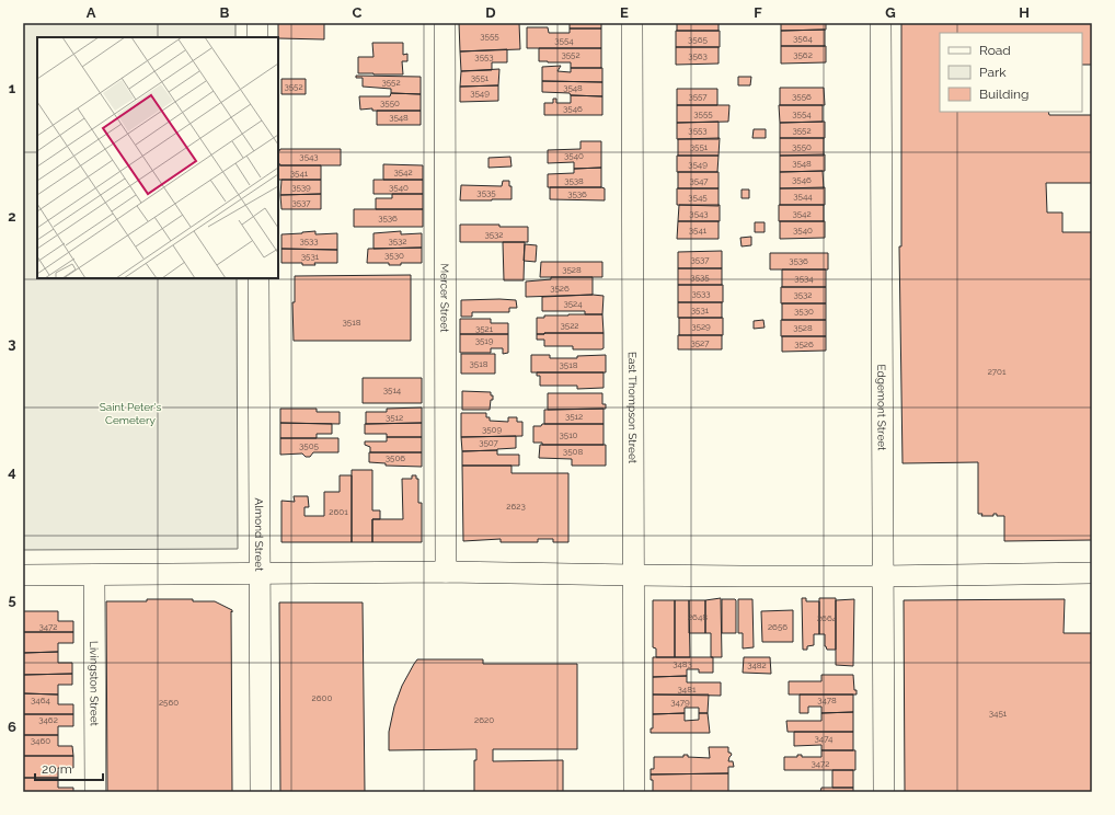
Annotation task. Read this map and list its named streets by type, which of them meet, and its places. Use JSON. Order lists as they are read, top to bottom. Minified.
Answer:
{"streets":{"street":["Mercer Street","East Thompson Street","Edgemont Street","Almond Street","Livingston Street"]},"parks":["Saint Peter's Cemetery"],"house_numbers":["3555","3564","3565","3554","3552","3562","3563","3553","3551","3552","3552","3548","3549","3557","3556","3550","3546","3555","3554","3548","3553","3552","3551","3550","3540","3543","3548","3549","3542","3541","3546","3538","3547","3539","3540","3535","3536","3544","3545","3537","3543","3542","3536","3541","3540","3532","3533","3532","3530","3531","3537","3536","3528","3535","3534","3526","3533","3532","3524","3531","3530","3518","3522","3529","3528","3521","3519","3527","3526","3518","3518","2701","3514","3512","3512","3509","3510","3507","3505","3508","3506","2623","2601","2648","2664","3472","2656","3483","3482","3481","2600","3464","3478","2560","3479","3451","3462","2620","3474","3460","3472"],"legend":["Road","Park","Building"],"scale_bar":"20 m","grid":{"columns":["A","B","C","D","E","F","G","H"],"rows":["1","2","3","4","5","6"]}}
